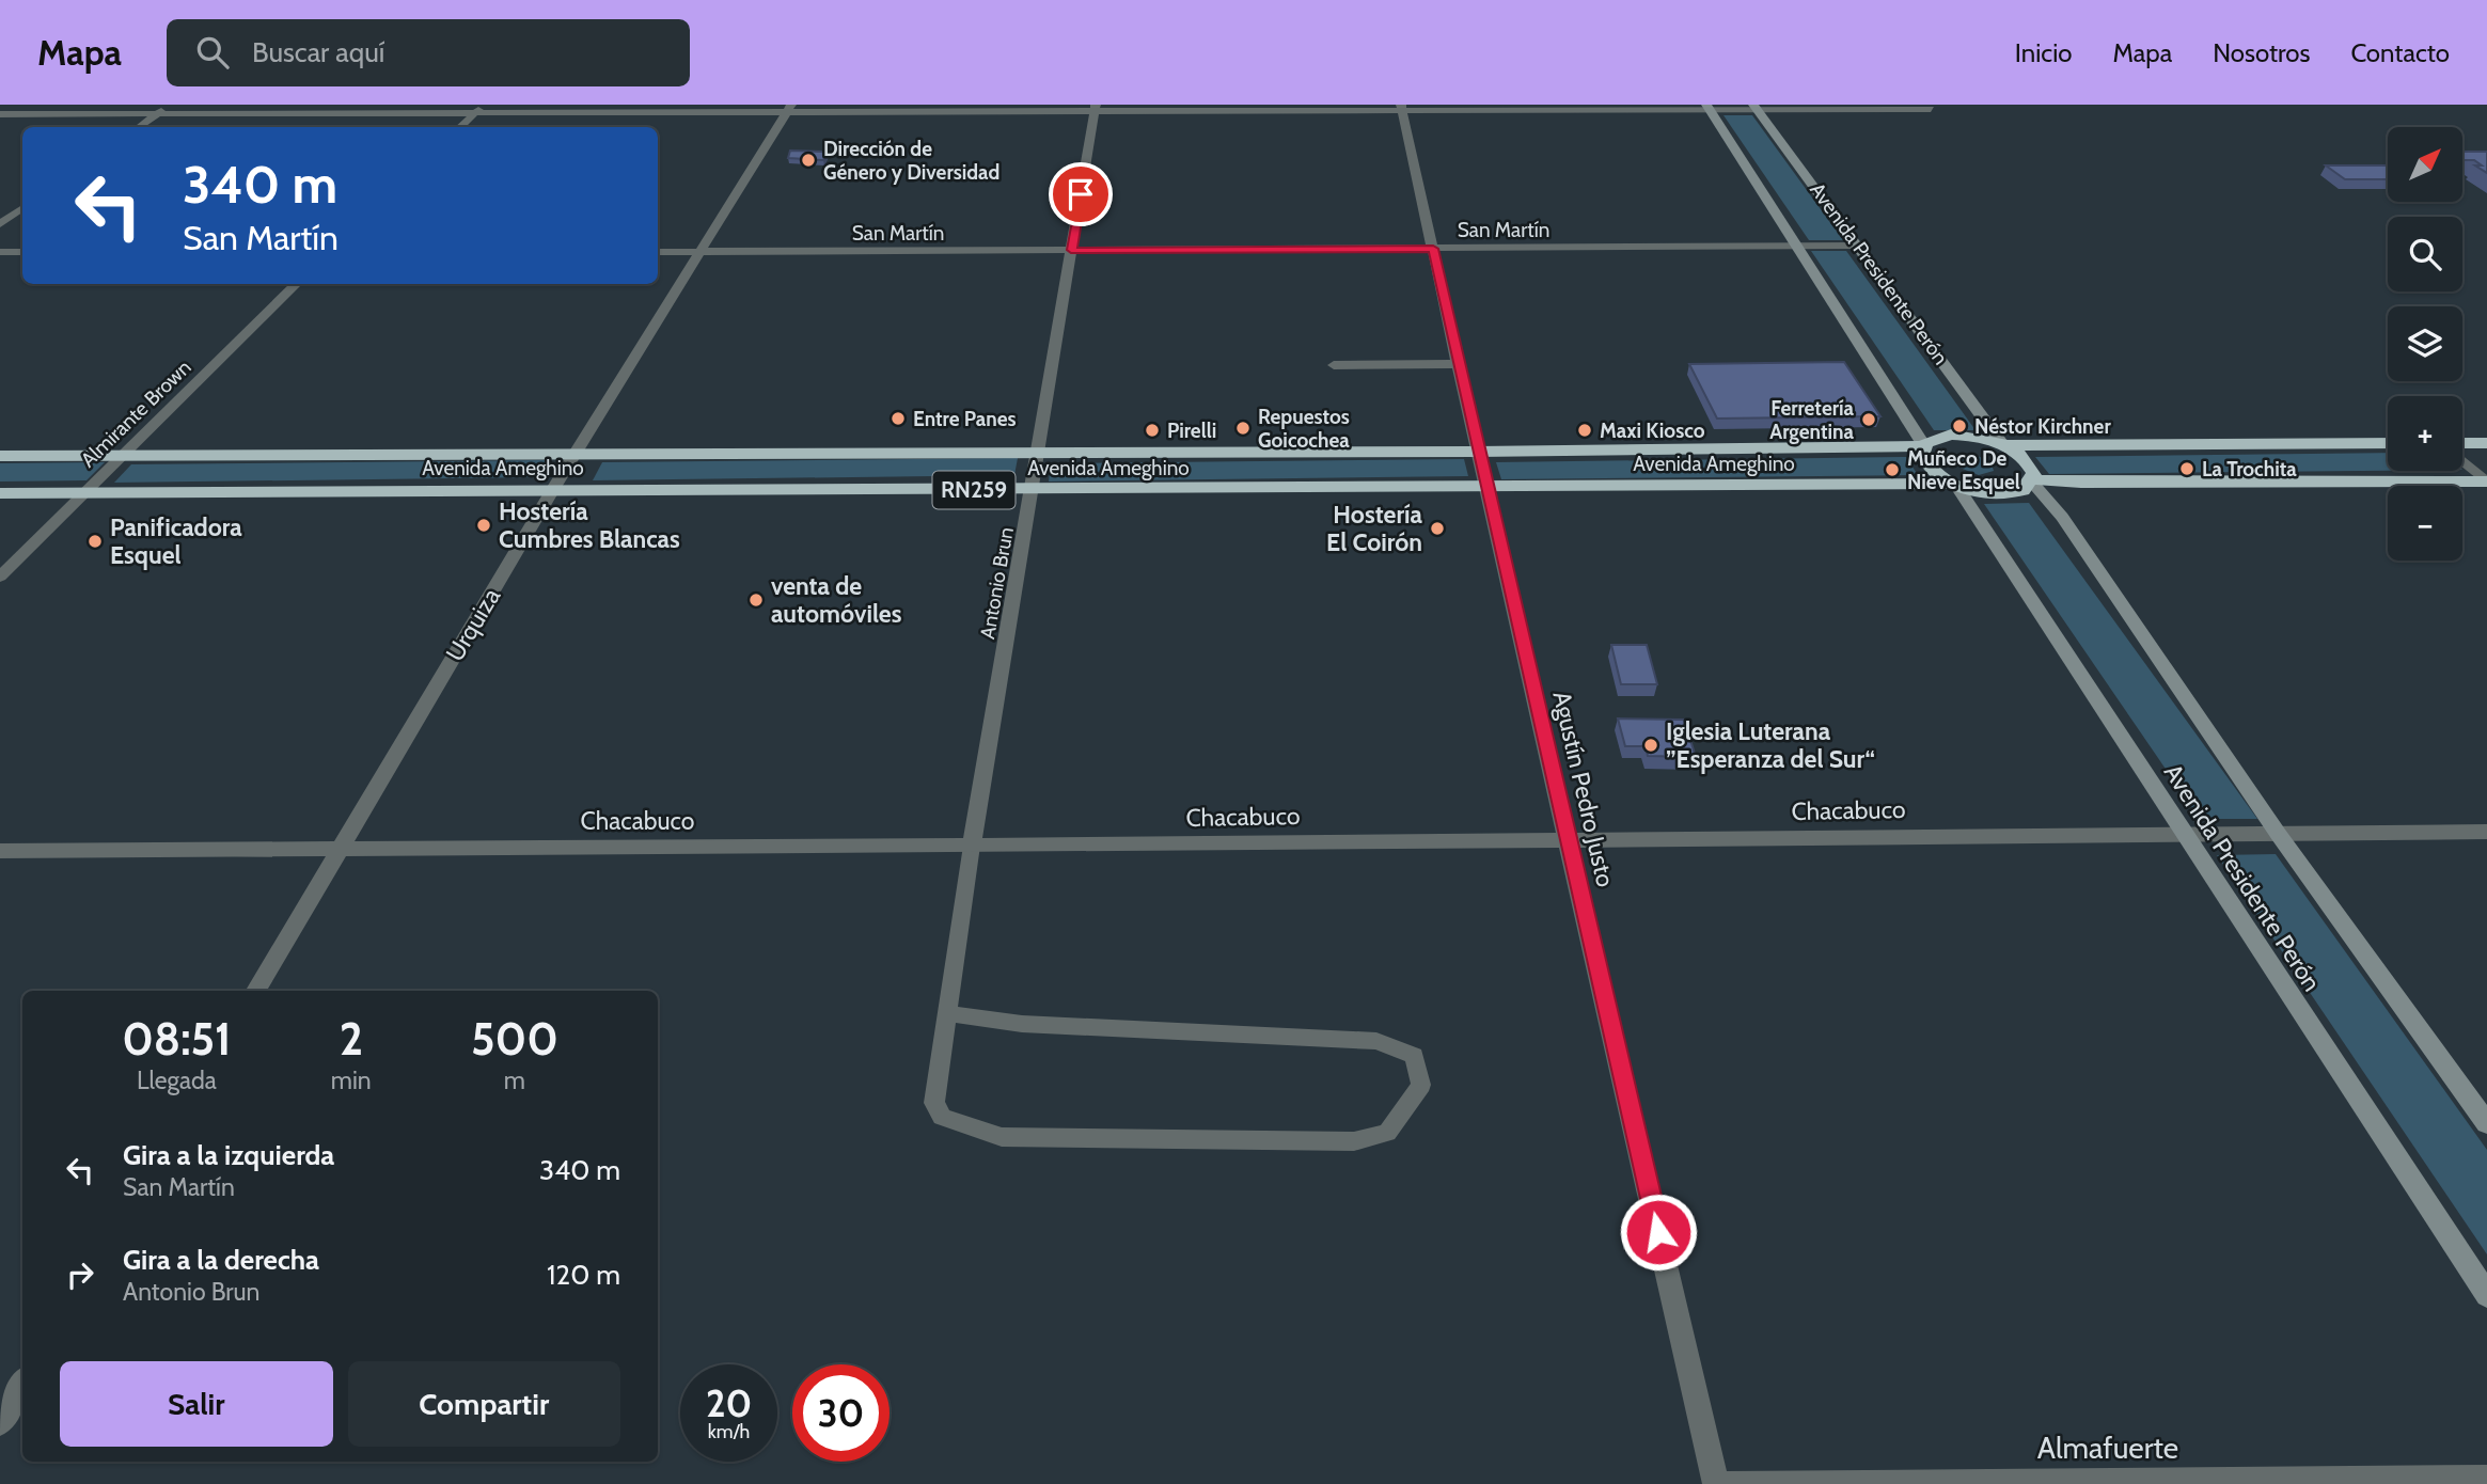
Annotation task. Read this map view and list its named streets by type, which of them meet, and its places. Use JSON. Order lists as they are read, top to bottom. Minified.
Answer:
{"streets":{"highway":["Avenida Ameghino","RN259"],"main road":["Avenida Presidente Perón"],"street":["San Martín","Almirante Brown","Antonio Brun","Urquiza","Agustín Pedro Justo","Chacabuco","Almafuerte"]},"crossings":[["San Martín","Avenida Presidente Perón"],["San Martín","Antonio Brun"],["San Martín","Urquiza"],["San Martín","Agustín Pedro Justo"],["Avenida Presidente Perón","Avenida Ameghino"],["Avenida Presidente Perón","RN259"],["Avenida Presidente Perón","Chacabuco"],["Almirante Brown","Avenida Ameghino"],["Avenida Ameghino","RN259"],["Avenida Ameghino","Antonio Brun"],["Avenida Ameghino","Urquiza"],["Avenida Ameghino","Agustín Pedro Justo"],["Antonio Brun","Chacabuco"],["Urquiza","Chacabuco"],["Agustín Pedro Justo","Chacabuco"]],"places":["Dirección de Género y Diversidad","Entre Panes","Ferretería Argentina","Néstor Kirchner","Repuestos Goicochea","Pirelli","Maxi Kiosco","La Trochita","Muñeco De Nieve Esquel","Hostería Cumbres Blancas","Hostería El Coirón","Panificadora Esquel","venta de automóviles","Iglesia Luterana ”Esperanza del Sur“"],"north":"top right","page":{"header":"Mapa","search":"Buscar aquí","nav":["Inicio","Mapa","Nosotros","Contacto"],"map_buttons":["+","−"],"turn":["340 m","San Martín"],"eta":["08:51","Llegada","2","min","500","m"],"list":[{"name":"Gira a la izquierda","note":"San Martín","value":"340 m"},{"name":"Gira a la derecha","note":"Antonio Brun","value":"120 m"}],"buttons":["Salir","Compartir"],"speed":"20 km/h","limit":"30"}}
